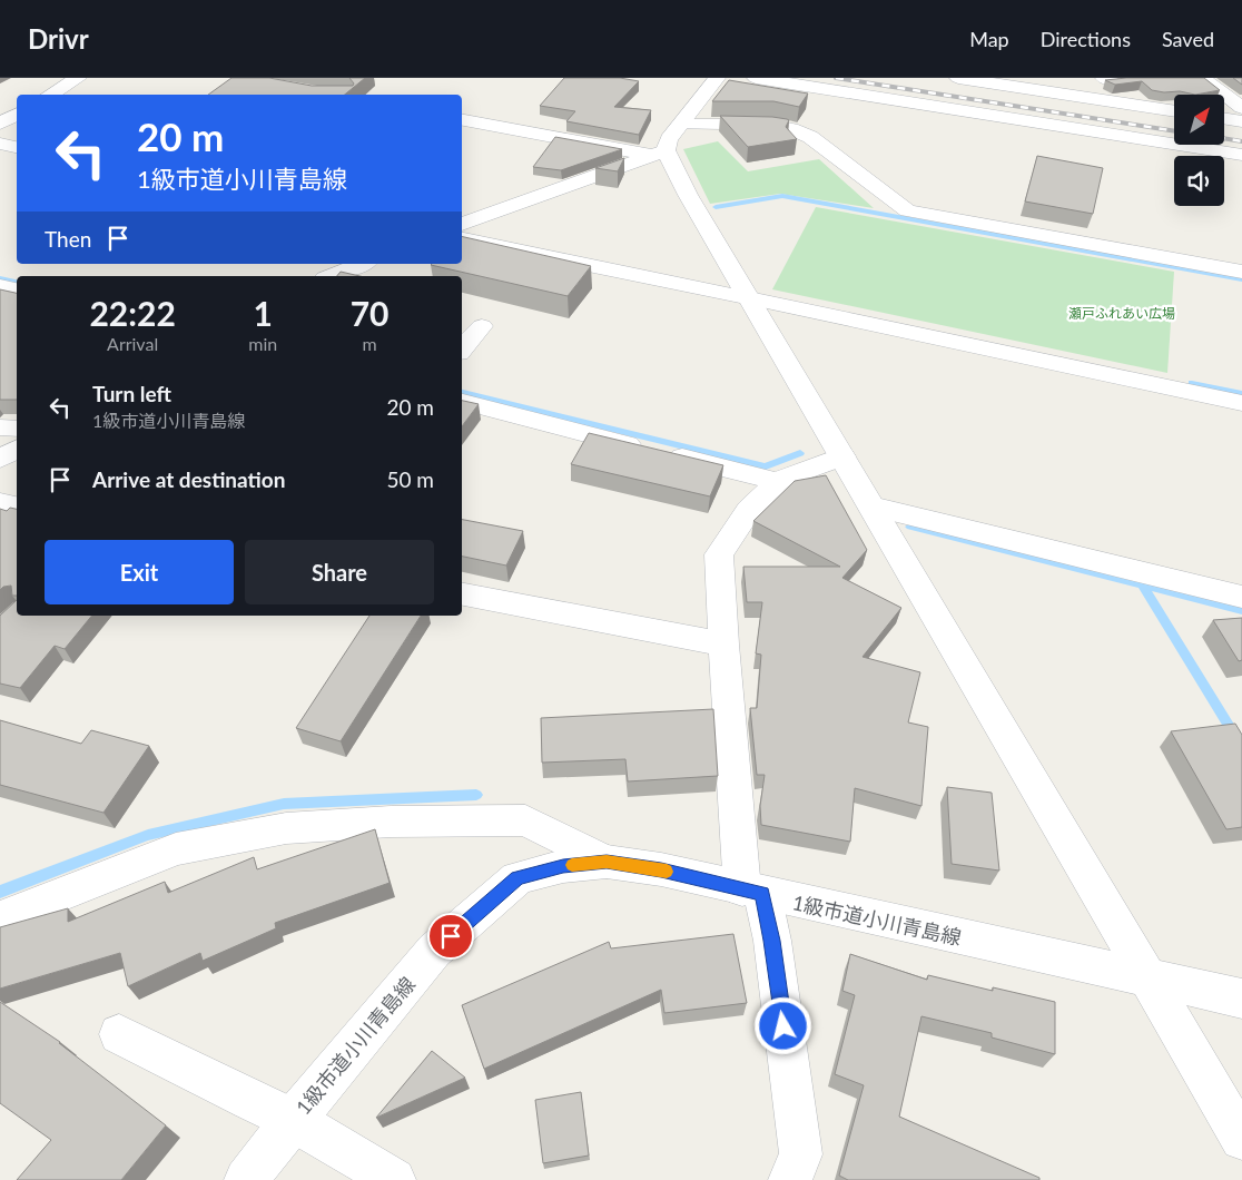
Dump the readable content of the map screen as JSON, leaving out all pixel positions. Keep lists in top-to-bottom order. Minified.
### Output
{"streets":{"street":["1級市道小川青島線"]},"parks":["瀬戸ふれあい広場"],"north":"top right","page":{"header":"Drivr","nav":["Map","Directions","Saved"],"turn":["20 m","1級市道小川青島線"],"then":"Then","eta":["22:22","Arrival","1","min","70","m"],"list":[{"name":"Turn left","note":"1級市道小川青島線","value":"20 m"},{"name":"Arrive at destination","value":"50 m"}],"buttons":["Exit","Share"]}}
